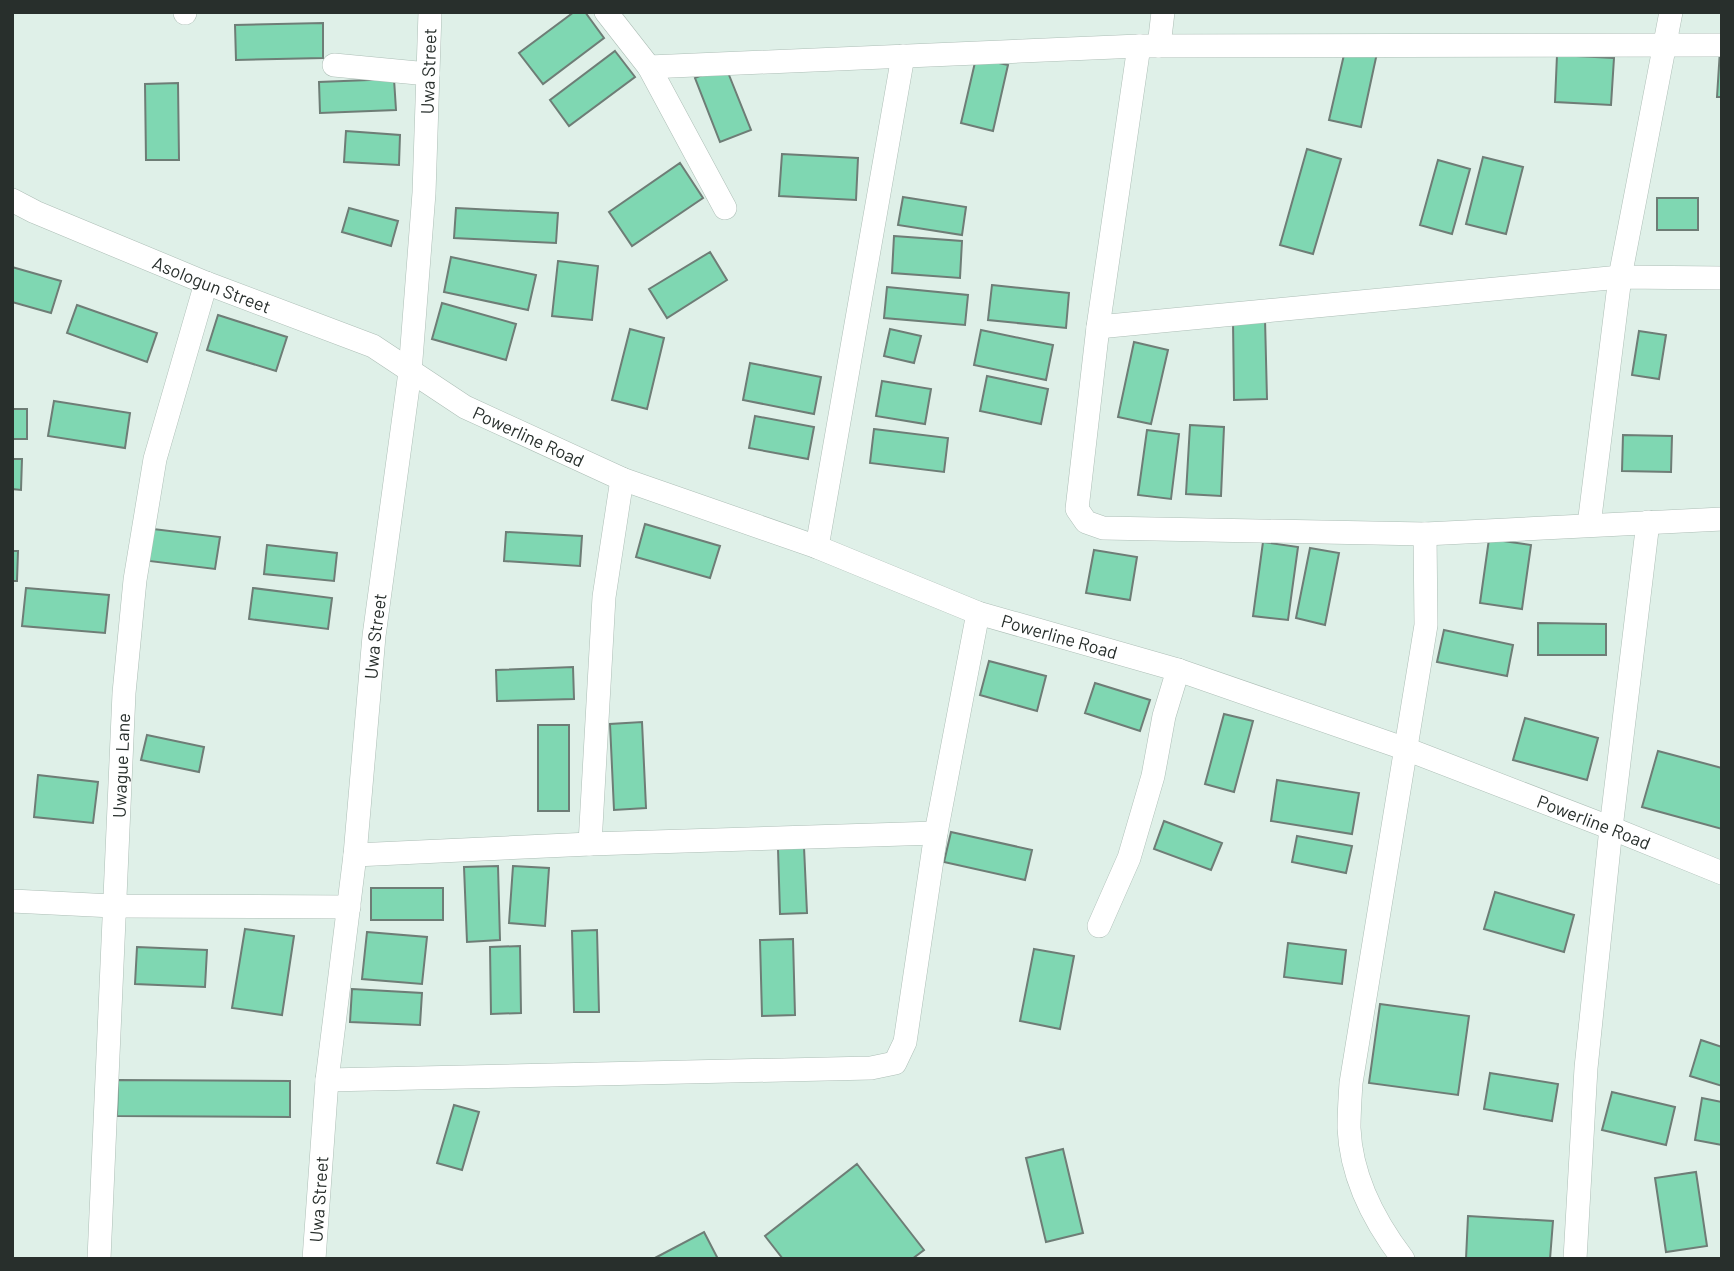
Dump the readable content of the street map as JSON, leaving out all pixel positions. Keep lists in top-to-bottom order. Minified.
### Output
{"streets":{"street":["Uwa Street","Asologun Street","Powerline Road","Uwague Lane"]},"crossings":[["Uwa Street","Asologun Street"],["Uwa Street","Powerline Road"],["Asologun Street","Powerline Road"],["Asologun Street","Uwague Lane"]]}
